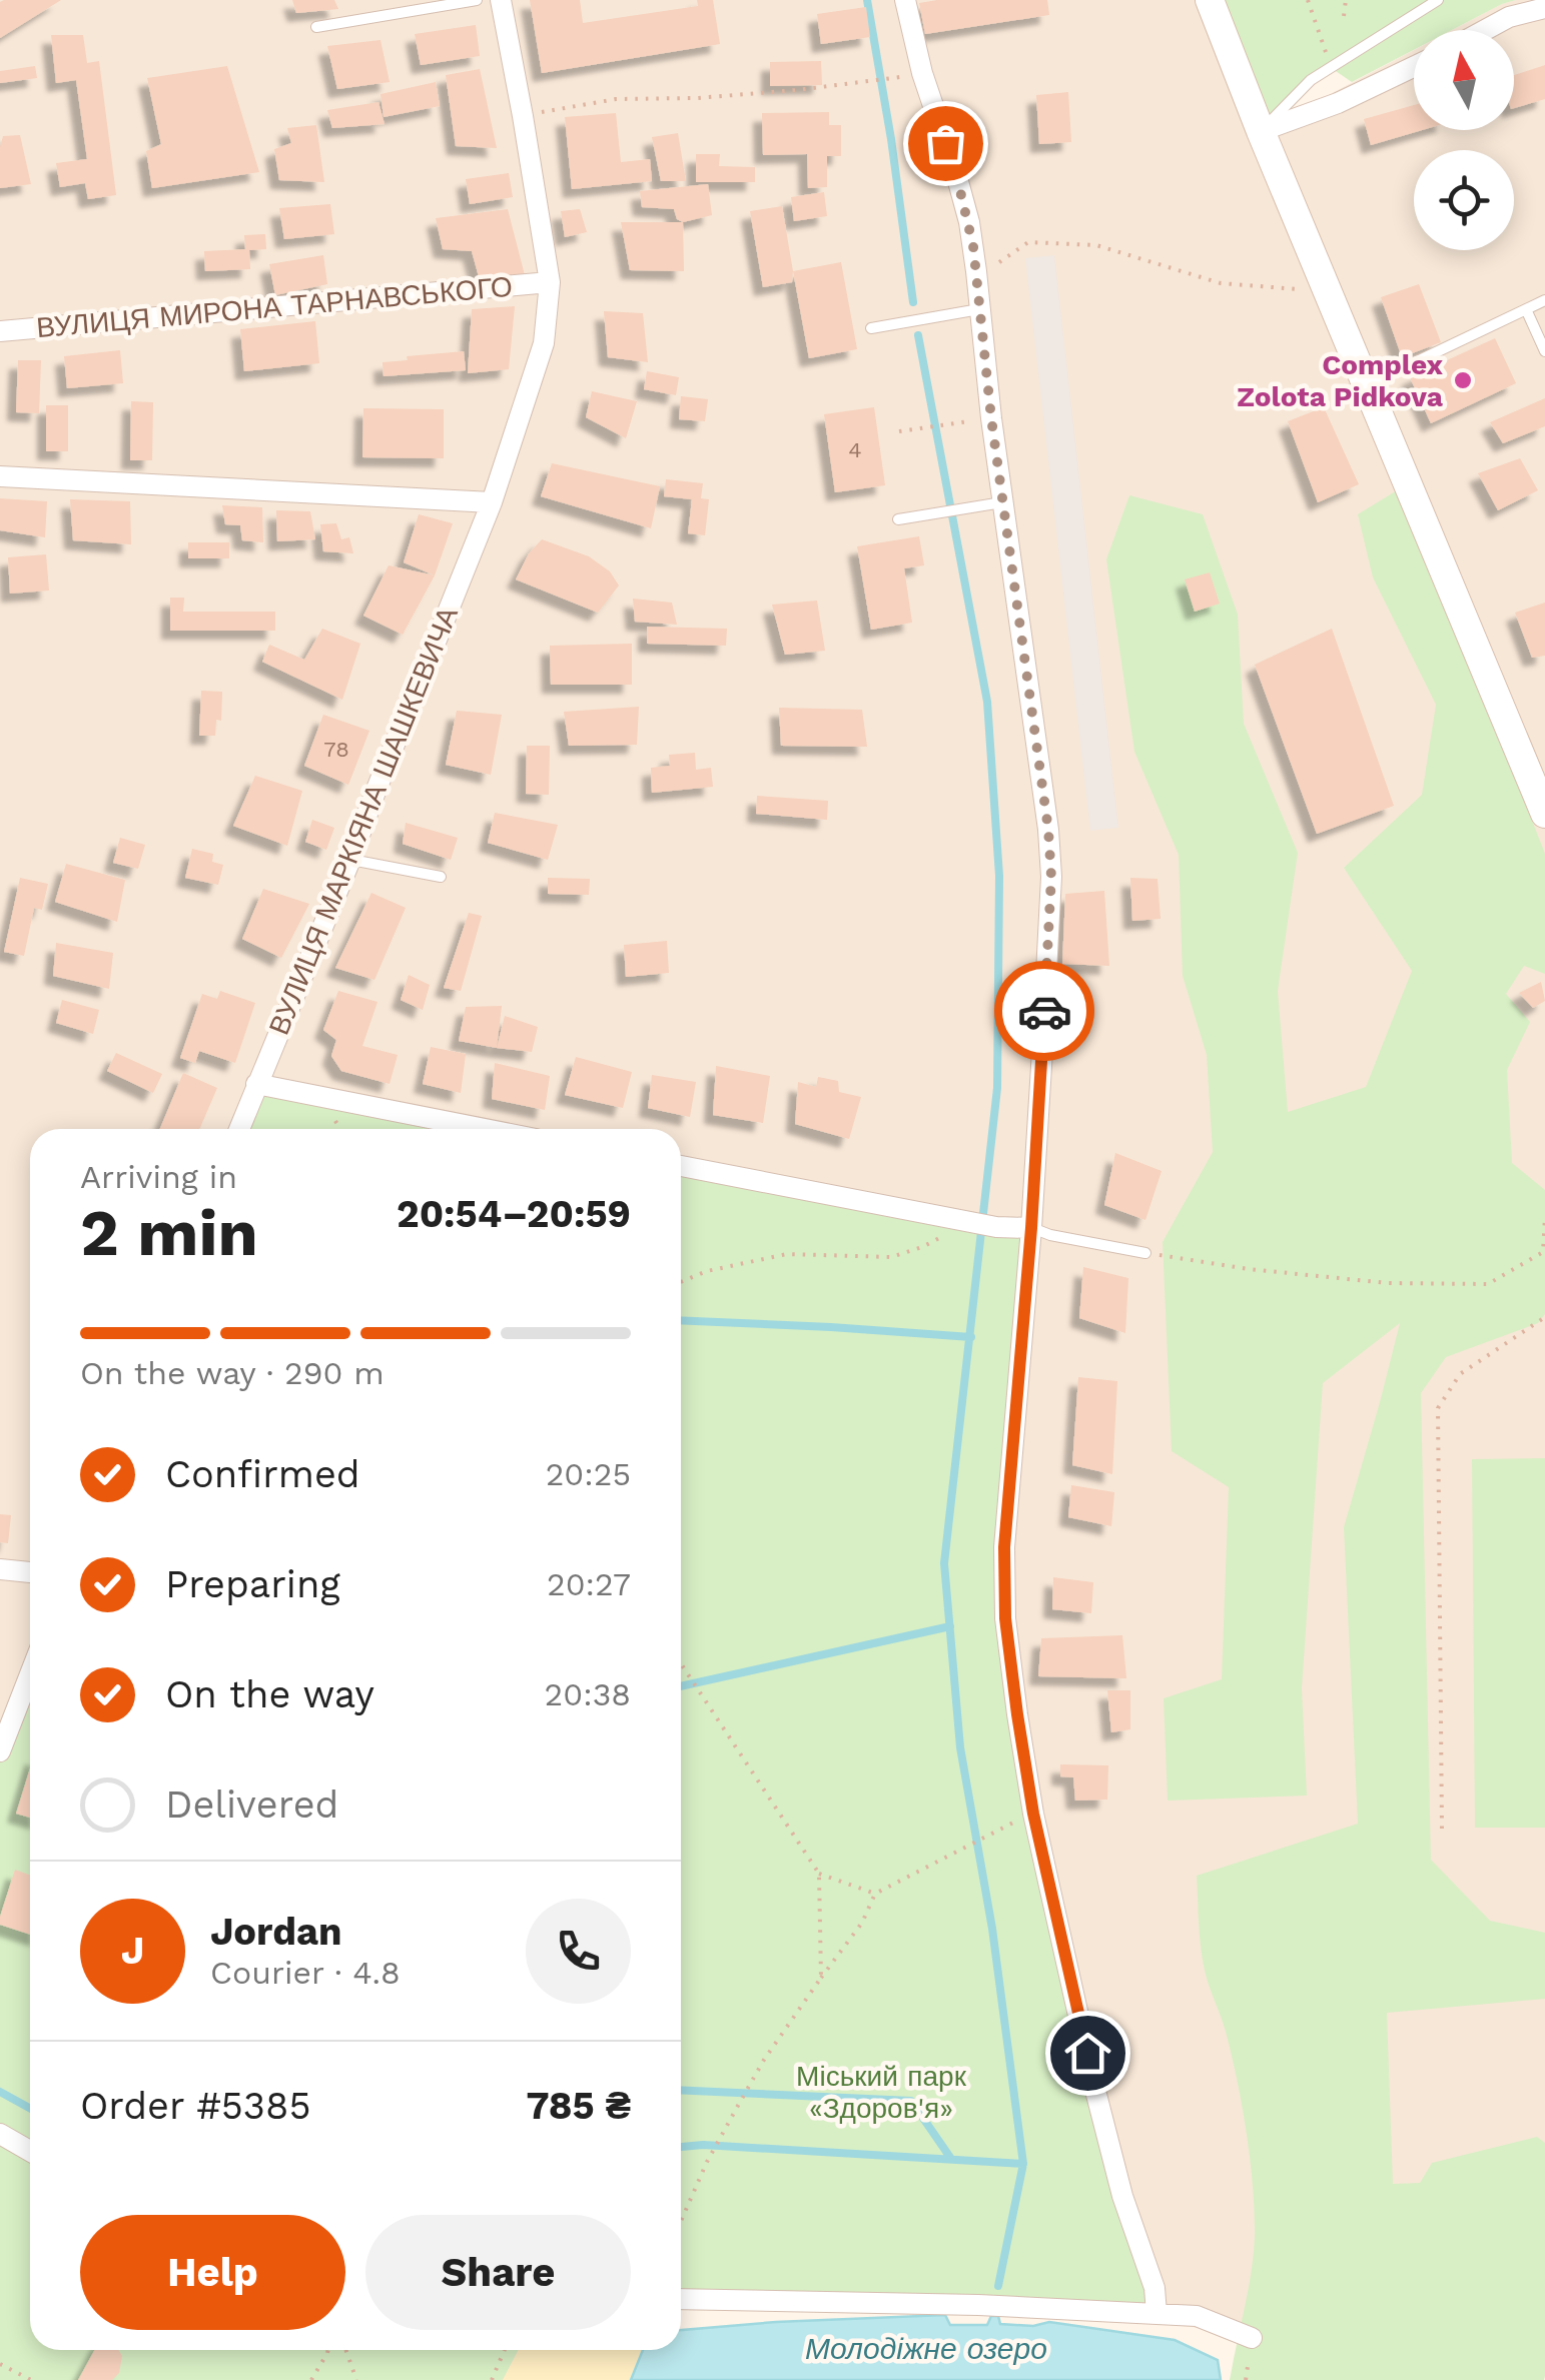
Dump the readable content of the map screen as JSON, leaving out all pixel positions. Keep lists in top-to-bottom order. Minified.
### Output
{"streets":{"street":["ВУЛИЦЯ МИРОНА ТАРНАВСЬКОГО","ВУЛИЦЯ МАРКІЯНА ШАШКЕВИЧА"]},"crossings":[["ВУЛИЦЯ МИРОНА ТАРНАВСЬКОГО","ВУЛИЦЯ МАРКІЯНА ШАШКЕВИЧА"]],"water":["Молодіжне озеро"],"parks":["Міський парк «Здоров'я»"],"places":["Complex Zolota Pidkova"],"house_numbers":["4","78"],"north":"top","page":{"heading":["2 min","Arriving in","20:54–20:59"],"panel":["Jordan","Courier · 4.8","Order #5385","785 ₴"],"bar":"On the way · 290 m","list":[["Confirmed","20:25"],["Preparing","20:27"],["On the way","20:38"],"Delivered"],"round":"J","buttons":["Help","Share"]}}
